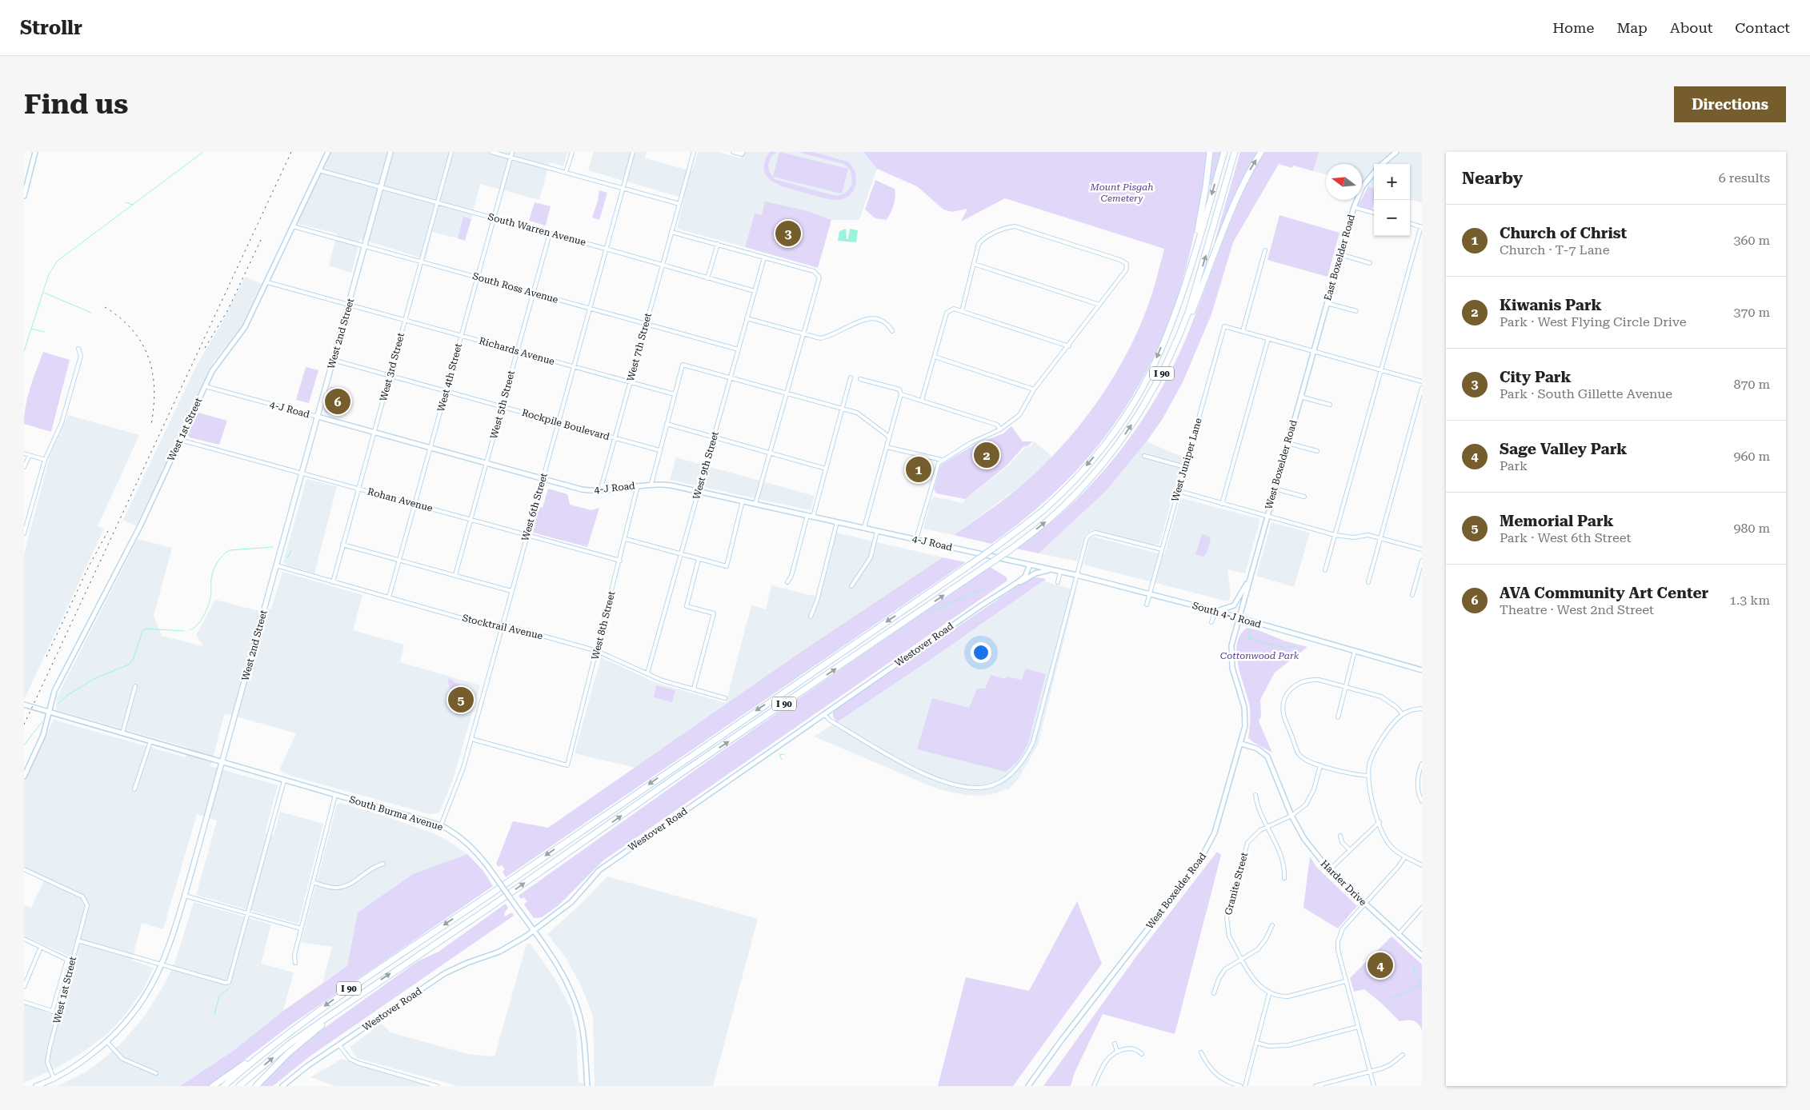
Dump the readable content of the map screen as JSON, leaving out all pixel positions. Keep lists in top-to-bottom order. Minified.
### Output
{"streets":{"highway":["I 90"],"main road":["West 2nd Street"],"street":["South Warren Avenue","East Boxelder Road","South Ross Avenue","West 7th Street","Richards Avenue","West 3rd Street","West 4th Street","West 5th Street","4-J Road","Rockpile Boulevard","West 1st Street","West Juniper Lane","West Boxelder Road","West 9th Street","Rohan Avenue","West 6th Street","South 4-J Road","West 8th Street","Stocktrail Avenue","Westover Road","South Burma Avenue","Harder Drive","Granite Street"]},"crossings":[["South Warren Avenue","West 2nd Street"],["South Warren Avenue","West 7th Street"],["South Warren Avenue","West 3rd Street"],["South Warren Avenue","West 4th Street"],["South Warren Avenue","West 5th Street"],["South Warren Avenue","West 1st Street"],["South Warren Avenue","West 9th Street"],["South Warren Avenue","West 6th Street"],["East Boxelder Road","West Boxelder Road"],["South Ross Avenue","West 2nd Street"],["South Ross Avenue","West 7th Street"],["South Ross Avenue","West 3rd Street"],["South Ross Avenue","West 4th Street"],["South Ross Avenue","West 5th Street"],["South Ross Avenue","West 1st Street"],["South Ross Avenue","West 9th Street"],["South Ross Avenue","West 6th Street"],["West 2nd Street","Richards Avenue"],["West 2nd Street","4-J Road"],["West 2nd Street","Rockpile Boulevard"],["West 2nd Street","West 1st Street"],["West 2nd Street","Rohan Avenue"],["West 2nd Street","Stocktrail Avenue"],["West 2nd Street","South Burma Avenue"],["West 7th Street","Richards Avenue"],["West 7th Street","4-J Road"],["West 7th Street","Rockpile Boulevard"],["Richards Avenue","West 3rd Street"],["Richards Avenue","West 4th Street"],["Richards Avenue","West 5th Street"],["Richards Avenue","West 1st Street"],["Richards Avenue","West 6th Street"],["West 3rd Street","4-J Road"],["West 3rd Street","Rockpile Boulevard"],["West 3rd Street","Rohan Avenue"],["West 3rd Street","Stocktrail Avenue"],["West 4th Street","4-J Road"],["West 4th Street","Rockpile Boulevard"],["West 4th Street","Rohan Avenue"],["West 4th Street","Stocktrail Avenue"],["West 5th Street","4-J Road"],["West 5th Street","Rockpile Boulevard"],["West 5th Street","Rohan Avenue"],["4-J Road","West 1st Street"],["4-J Road","West 9th Street"],["4-J Road","West 6th Street"],["4-J Road","South 4-J Road"],["4-J Road","West 8th Street"],["4-J Road","Westover Road"],["Rockpile Boulevard","West 6th Street"],["West 1st Street","Rohan Avenue"],["West 1st Street","South Burma Avenue"],["West Juniper Lane","South 4-J Road"],["West Boxelder Road","South 4-J Road"],["West Boxelder Road","Harder Drive"],["West 9th Street","Stocktrail Avenue"],["Rohan Avenue","West 6th Street"],["Rohan Avenue","West 8th Street"],["West 6th Street","West 8th Street"],["West 6th Street","Stocktrail Avenue"],["West 6th Street","South Burma Avenue"],["South 4-J Road","Westover Road"],["West 8th Street","Stocktrail Avenue"],["Westover Road","South Burma Avenue"],["Harder Drive","Granite Street"]],"parks":["Mount Pisgah Cemetery","Cottonwood Park"],"north":"left","page":{"header":"Strollr","nav":["Home","Map","About","Contact"],"buttons":"Directions","title":"Find us","heading":["Nearby","6 results"],"map_buttons":["+","−"],"list":[{"mark":"1","name":"Church of Christ","note":"Church · T-7 Lane","value":"360 m"},{"mark":"2","name":"Kiwanis Park","note":"Park · West Flying Circle Drive","value":"370 m"},{"mark":"3","name":"City Park","note":"Park · South Gillette Avenue","value":"870 m"},{"mark":"4","name":"Sage Valley Park","note":"Park","value":"960 m"},{"mark":"5","name":"Memorial Park","note":"Park · West 6th Street","value":"980 m"},{"mark":"6","name":"AVA Community Art Center","note":"Theatre · West 2nd Street","value":"1.3 km"}],"pins":["3","6","2","1","5","4"]}}
